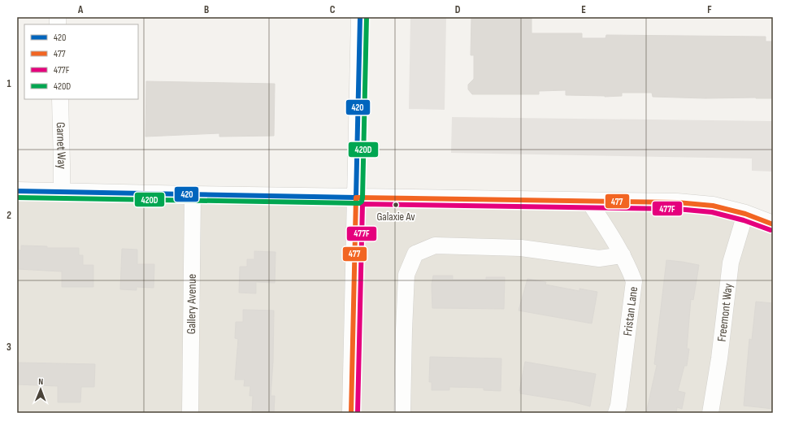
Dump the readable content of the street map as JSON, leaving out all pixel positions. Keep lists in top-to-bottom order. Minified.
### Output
{"streets":{"street":["Garnet Way","Gallery Avenue","Fristan Lane","Freemont Way"]},"places":["Galaxie Av"],"lines":["transit line 420","transit line 420D","transit line 477","transit line 477F"],"legend":["420","477","477F","420D"],"north":"top","grid":{"columns":["A","B","C","D","E","F"],"rows":["1","2","3"]}}
